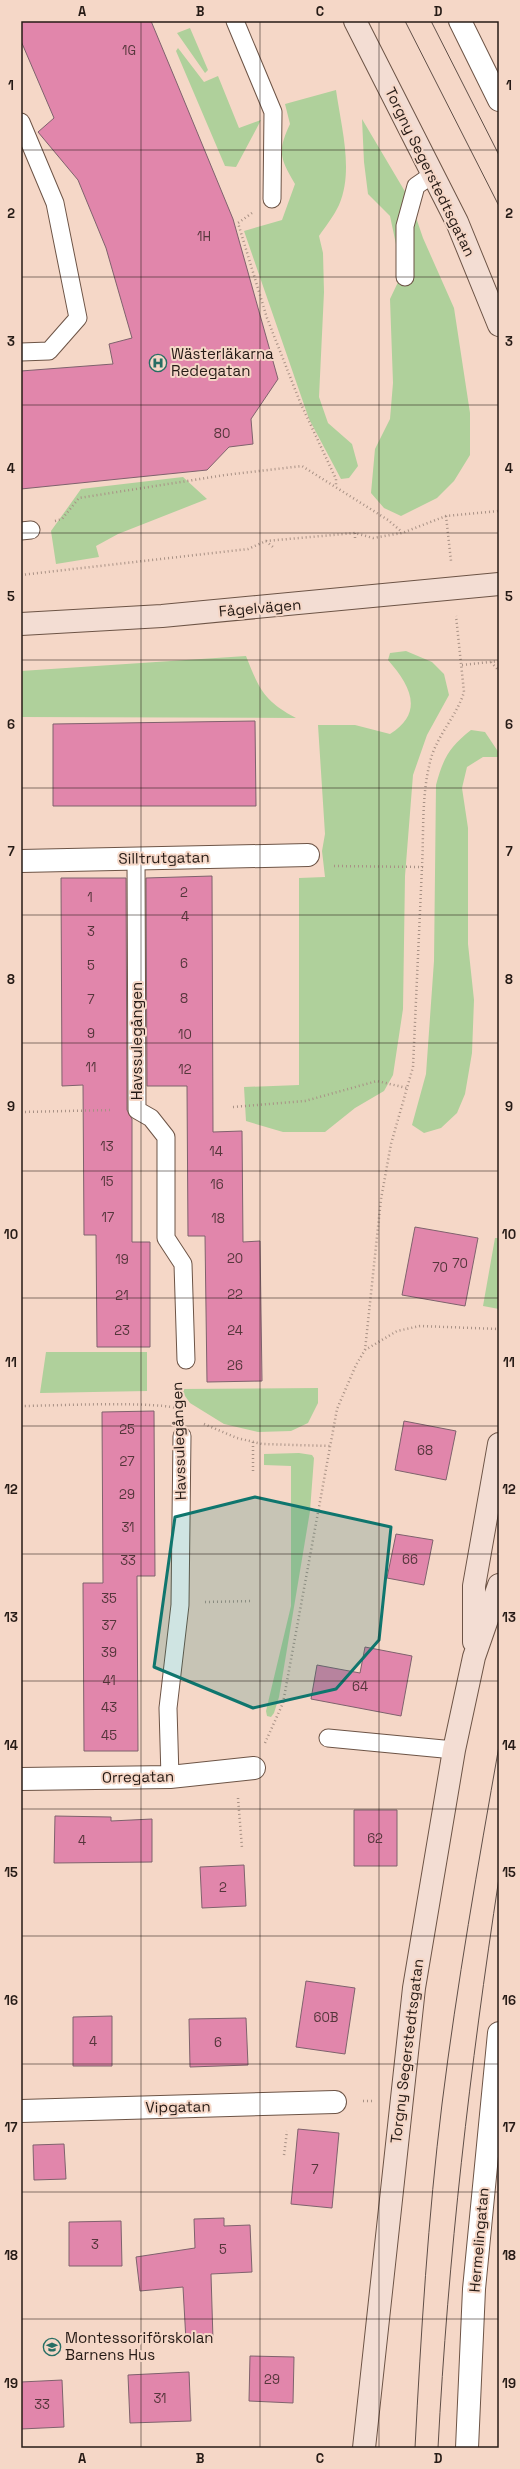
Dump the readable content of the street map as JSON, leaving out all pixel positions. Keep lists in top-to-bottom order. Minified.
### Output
{"streets":{"street":["Torgny Segerstedtsgatan","Fågelvägen","Silltrutgatan","Orregatan","Vipgatan","Hermelingatan"],"lane":["Havssulegången"]},"crossings":[["Silltrutgatan","Havssulegången"],["Havssulegången","Orregatan"]],"places":{"hospital":["Wästerläkarna Redegatan"],"school or university":["Montessoriförskolan Barnens Hus"]},"house_numbers":["1G","1H","80","2","1","4","3","6","5","8","7","9","10","11","12","13","14","15","16","17","18","20","19","70","70","22","21","23","24","26","25","68","27","29","31","66","33","35","37","39","41","64","43","45","62","4","2","60B","4","6","7","3","5","29","31","33"],"grid":{"columns":["A","B","C","D"],"rows":["1","2","3","4","5","6","7","8","9","10","11","12","13","14","15","16","17","18","19"]}}
